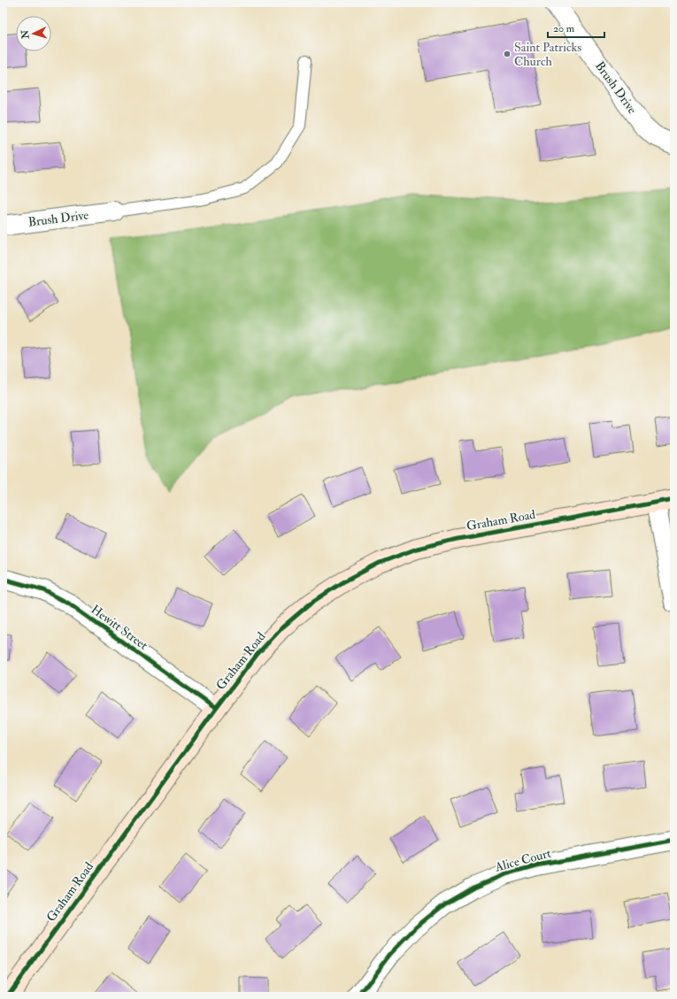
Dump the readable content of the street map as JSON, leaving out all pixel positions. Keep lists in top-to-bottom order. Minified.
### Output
{"streets":{"street":["Brush Drive","Graham Road","Hewitt Street","Alice Court"]},"crossings":[["Graham Road","Hewitt Street"]],"places":["Saint Patricks Church"],"scale_bar":"20 m","north":"left"}
